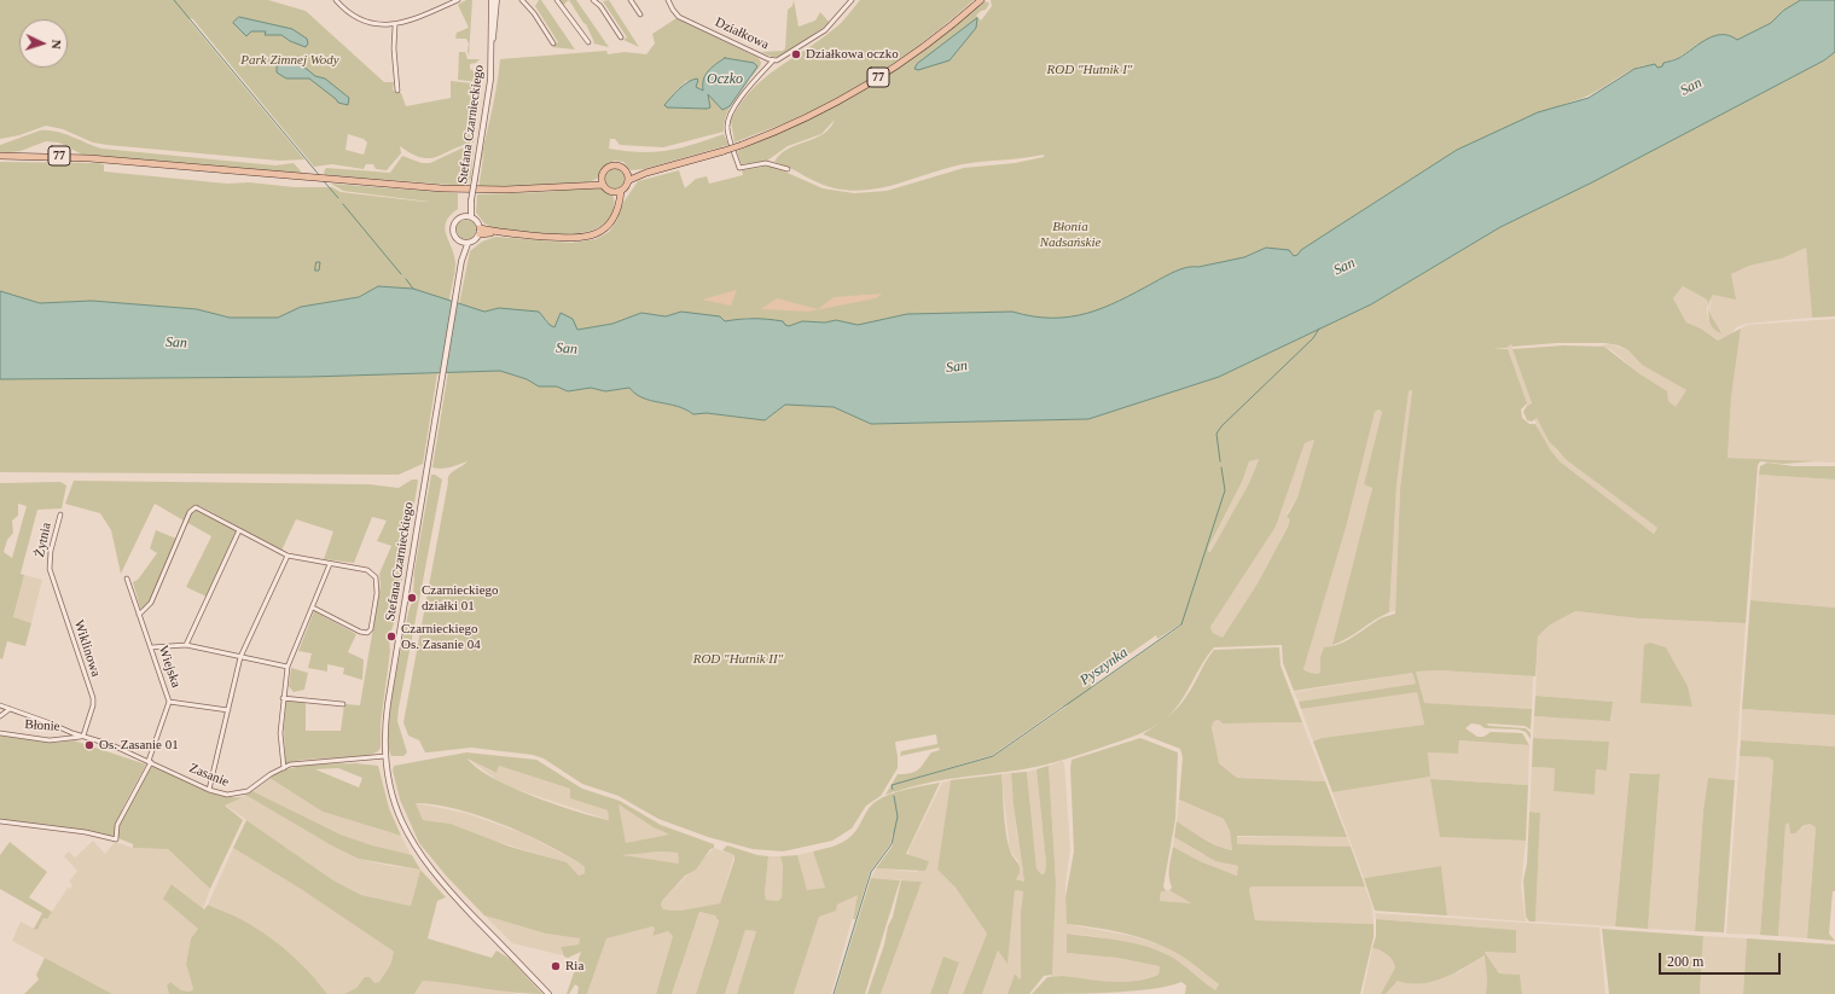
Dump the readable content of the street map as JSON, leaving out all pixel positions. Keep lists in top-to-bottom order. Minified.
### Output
{"streets":{"main road":["77"],"street":["Działkowa","Stefana Czarnieckiego","Żytnia","Wiklinowa","Wiejska","Błonie","Zasanie"]},"crossings":[["Stefana Czarnieckiego","Zasanie"],["Żytnia","Wiklinowa"],["Wiklinowa","Błonie"],["Wiklinowa","Zasanie"],["Wiejska","Zasanie"],["Błonie","Zasanie"]],"water":["Oczko","San","Pyszynka"],"parks":["Park Zimnej Wody","ROD \"Hutnik I\"","Błonia Nadsańskie","ROD \"Hutnik II\""],"places":["Działkowa oczko","Czarnieckiego działki 01","Czarnieckiego Os. Zasanie 04","Os. Zasanie 01","Ria"],"scale_bar":"200 m","north":"right"}
